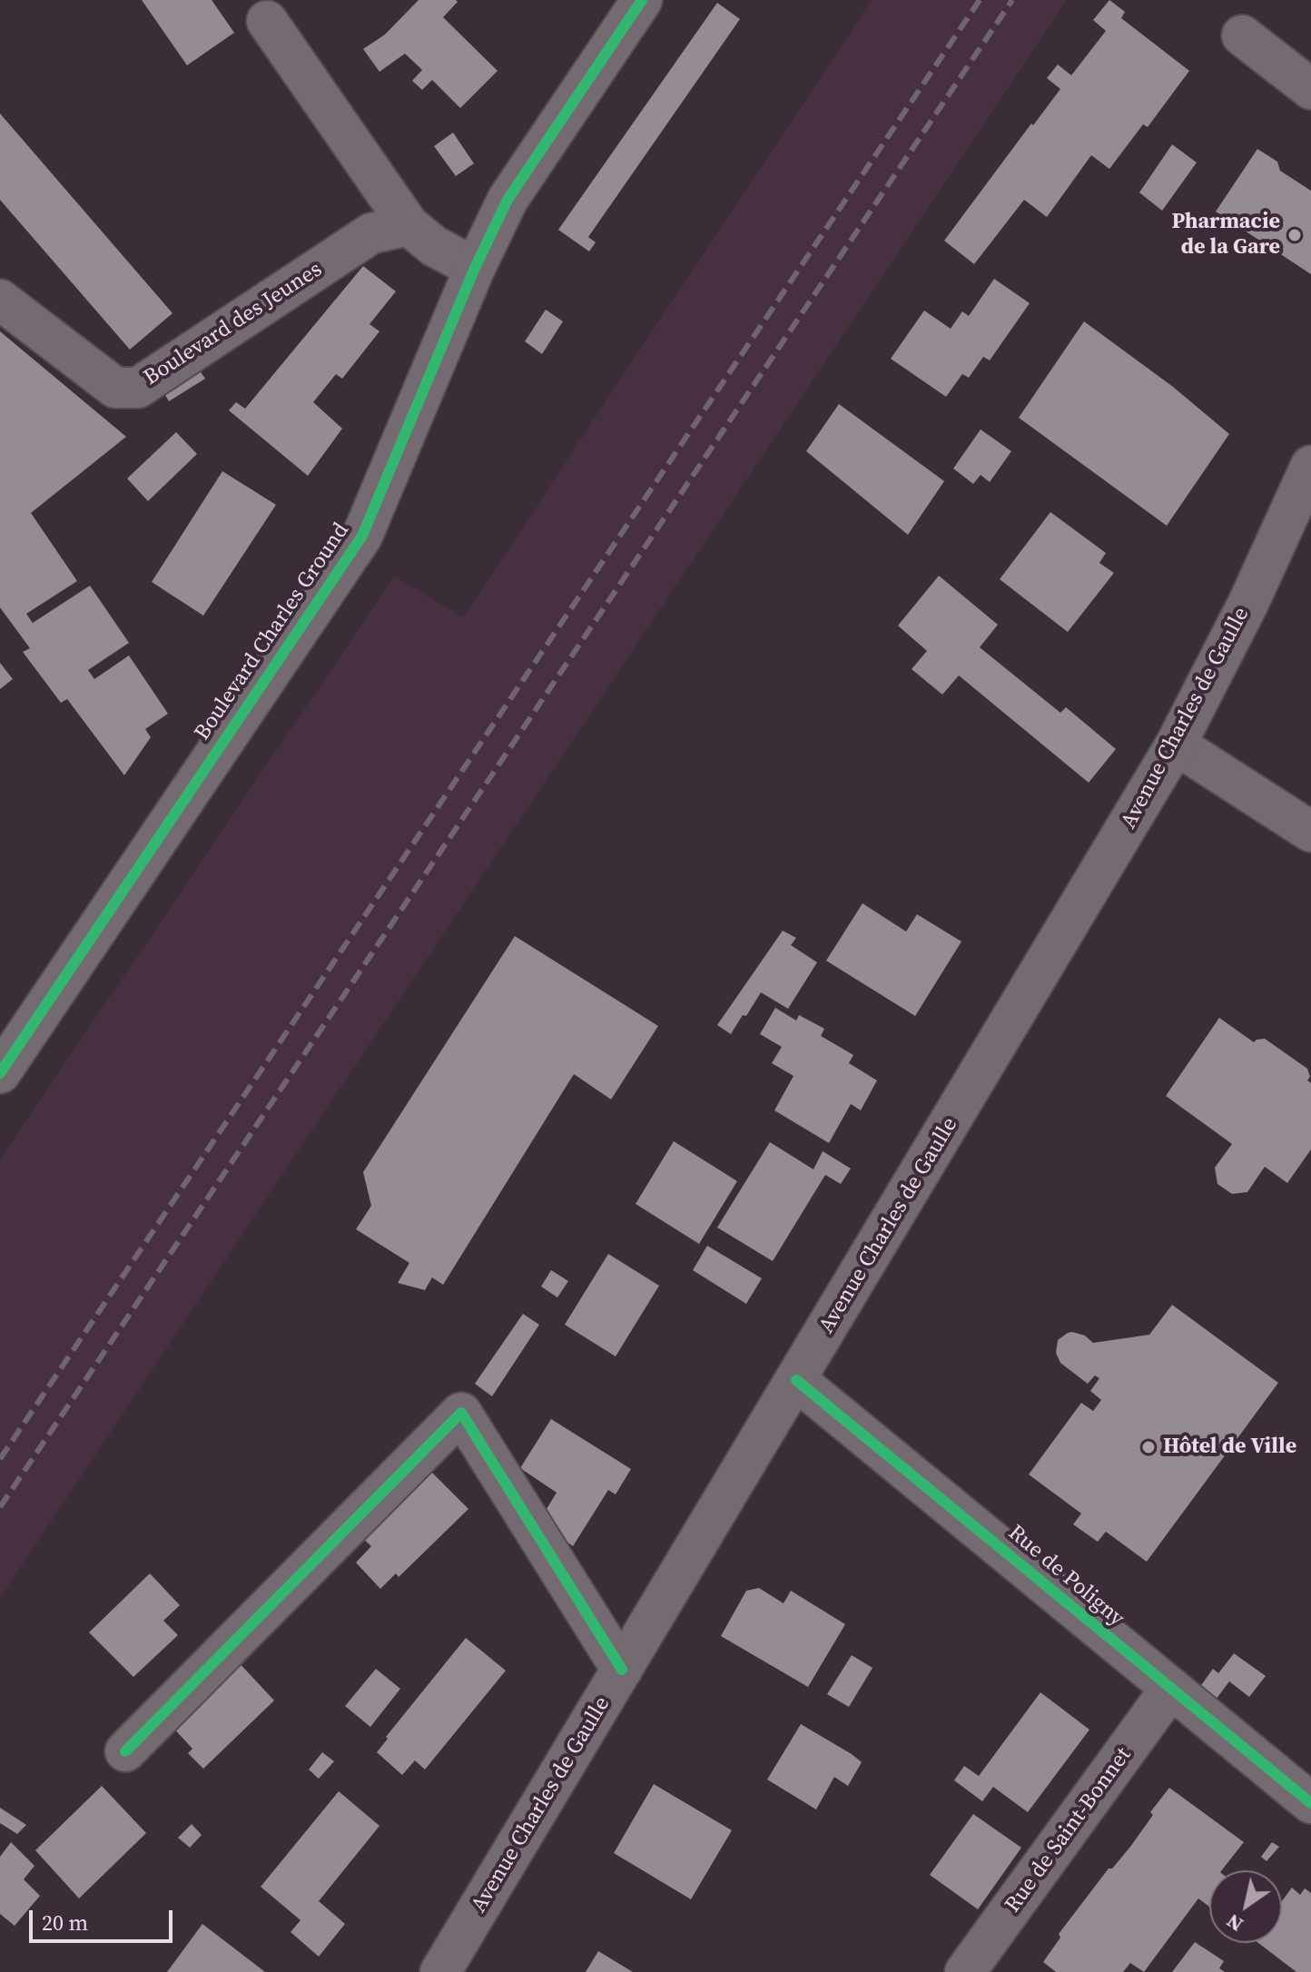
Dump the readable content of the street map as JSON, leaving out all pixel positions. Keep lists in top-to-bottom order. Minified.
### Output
{"streets":{"street":["Boulevard des Jeunes","Boulevard Charles Ground","Avenue Charles de Gaulle","Rue de Poligny","Rue de Saint-Bonnet"]},"crossings":[["Avenue Charles de Gaulle","Rue de Poligny"],["Rue de Poligny","Rue de Saint-Bonnet"]],"places":["Pharmacie de la Gare","Hôtel de Ville"],"scale_bar":"20 m","north":"bottom left"}
